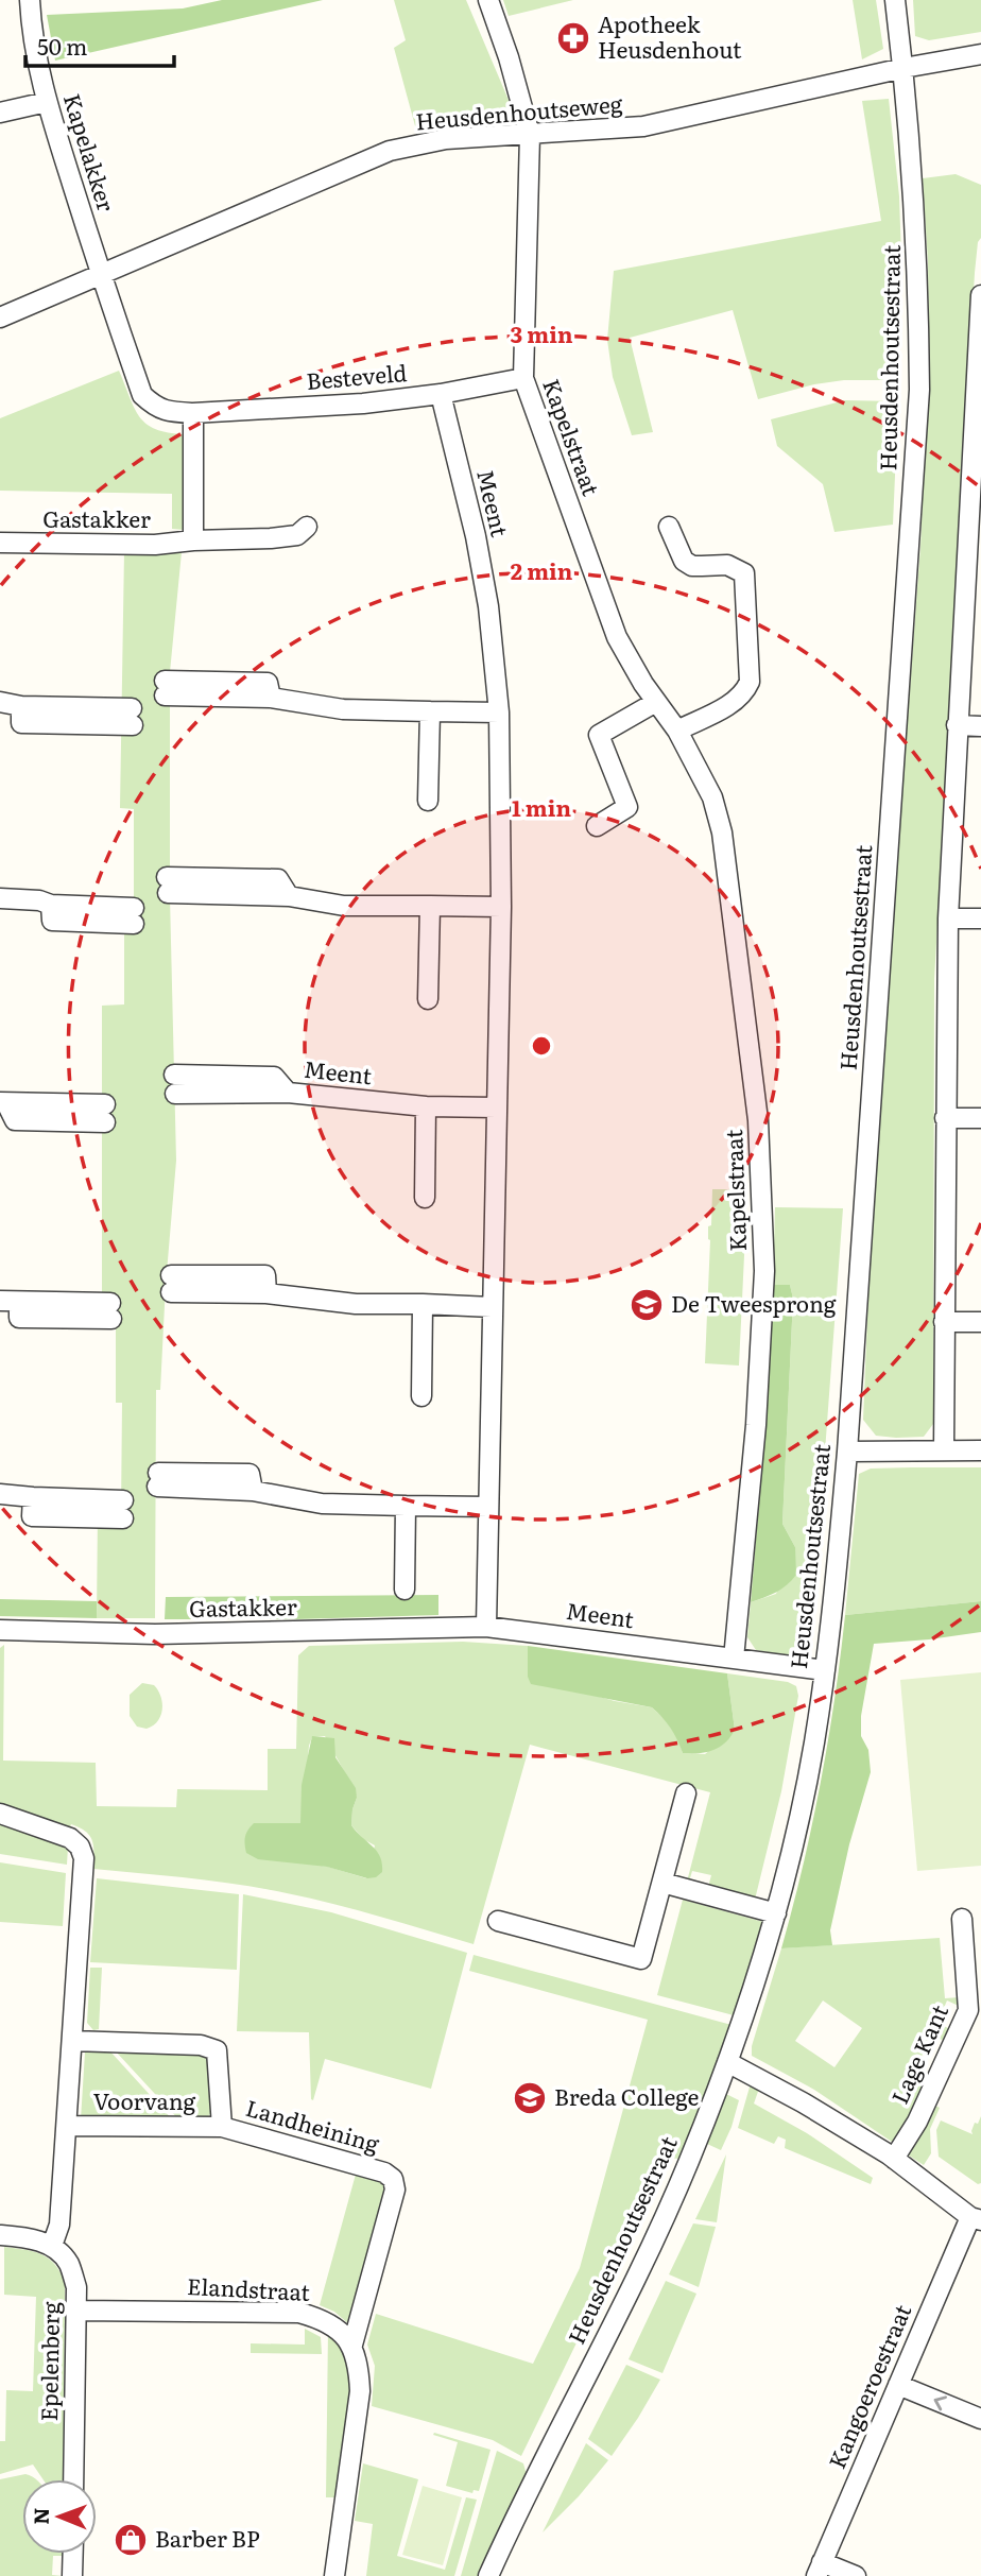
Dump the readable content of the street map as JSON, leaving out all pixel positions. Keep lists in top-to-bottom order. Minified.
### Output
{"streets":{"street":["Heusdenhoutseweg","Kapelakker","Heusdenhoutsestraat","Besteveld","Kapelstraat","Meent","Gastakker","Lage Kant","Voorvang","Landheining","Elandstraat","Epelenberg","Kangoeroestraat"]},"crossings":[["Heusdenhoutseweg","Kapelakker"],["Heusdenhoutseweg","Heusdenhoutsestraat"],["Heusdenhoutseweg","Besteveld"],["Heusdenhoutseweg","Kapelstraat"],["Kapelakker","Besteveld"],["Heusdenhoutsestraat","Meent"],["Besteveld","Kapelstraat"],["Besteveld","Meent"],["Kapelstraat","Meent"],["Meent","Gastakker"],["Voorvang","Landheining"],["Voorvang","Epelenberg"],["Landheining","Elandstraat"],["Elandstraat","Epelenberg"]],"places":{"pharmacy":["Apotheek Heusdenhout"],"school or university":["De Tweesprong","Breda College"],"shop":["Barber BP"]},"scale_bar":"50 m","north":"left","rings":["3 min","2 min","1 min"]}
